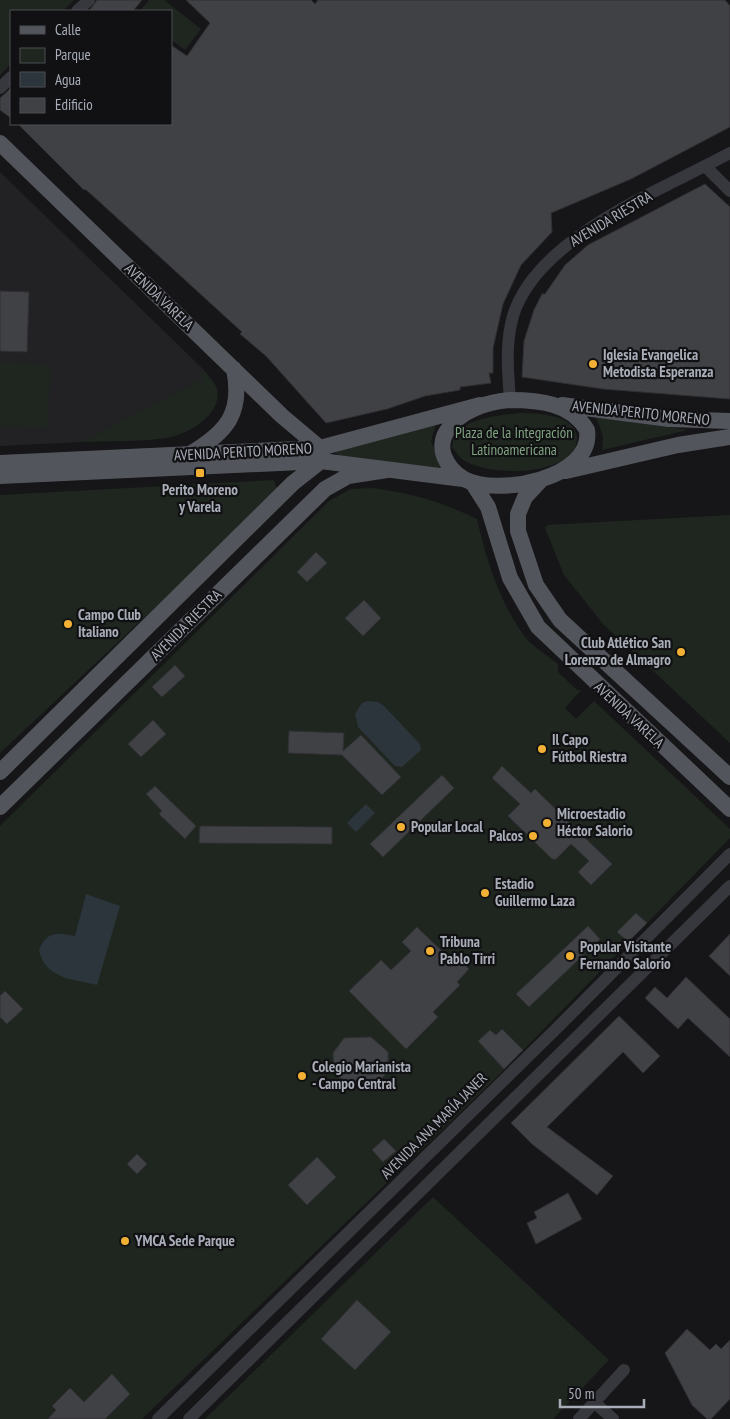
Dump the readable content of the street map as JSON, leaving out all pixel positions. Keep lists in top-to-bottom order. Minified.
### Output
{"streets":{"main road":["AVENIDA RIESTRA","AVENIDA VARELA","AVENIDA PERITO MORENO"],"street":["AVENIDA ANA MARÍA JANER"]},"crossings":[["AVENIDA RIESTRA","AVENIDA VARELA"],["AVENIDA RIESTRA","AVENIDA PERITO MORENO"],["AVENIDA VARELA","AVENIDA PERITO MORENO"]],"parks":["Plaza de la Integración Latinoamericana"],"places":{"other":["Iglesia Evangelica Metodista Esperanza","Campo Club Italiano","Club Atlético San Lorenzo de Almagro","Il Capo Fútbol Riestra","Microestadio Héctor Salorio","Popular Local","Palcos","Estadio Guillermo Laza","Tribuna Pablo Tirri","Popular Visitante Fernando Salorio","Colegio Marianista - Campo Central","YMCA Sede Parque"],"transit":["Perito Moreno y Varela"]},"legend":["Calle","Parque","Agua","Edificio"],"scale_bar":"50 m"}
